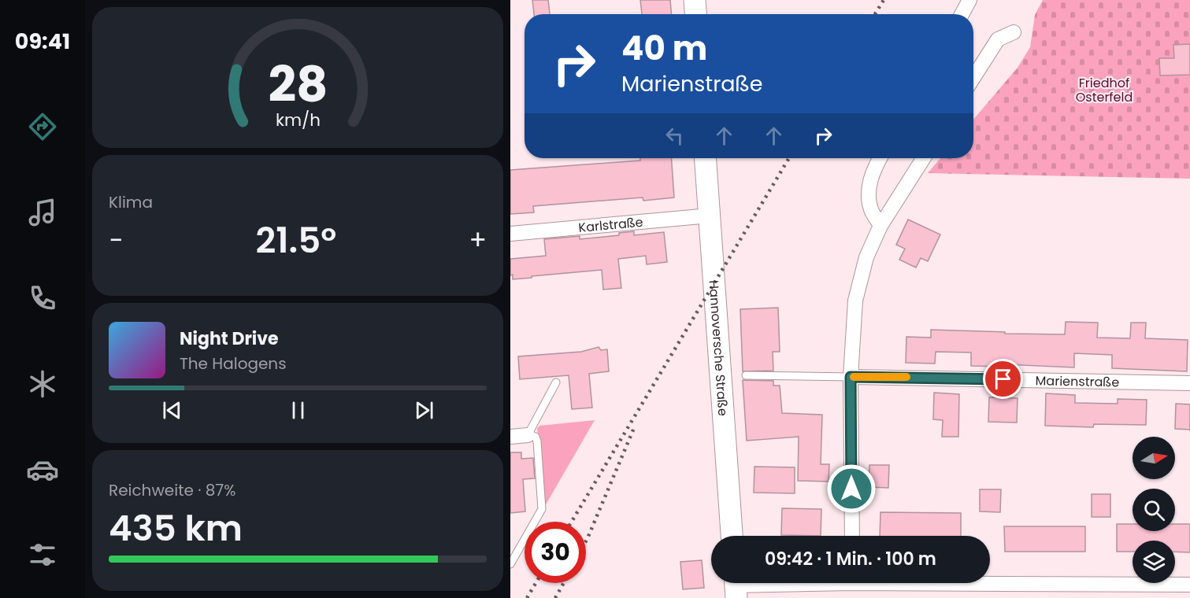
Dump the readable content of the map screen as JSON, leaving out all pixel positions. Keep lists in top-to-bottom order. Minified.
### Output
{"streets":{"street":["Karlstraße","Hannoversche Straße","Marienstraße"]},"crossings":[["Karlstraße","Hannoversche Straße"]],"parks":["Friedhof Osterfeld"],"north":"right","page":{"tabs":"09:41","turn":["40 m","Marienstraße"],"tile":["Klima",["Reichweite · 87%","435 km"]],"heat":["−","21.5°","+"],"song":["Night Drive","The Halogens"],"limit":"30","trip":"09:42 · 1 Min. · 100 m","gauge":["28","km/h"]}}
